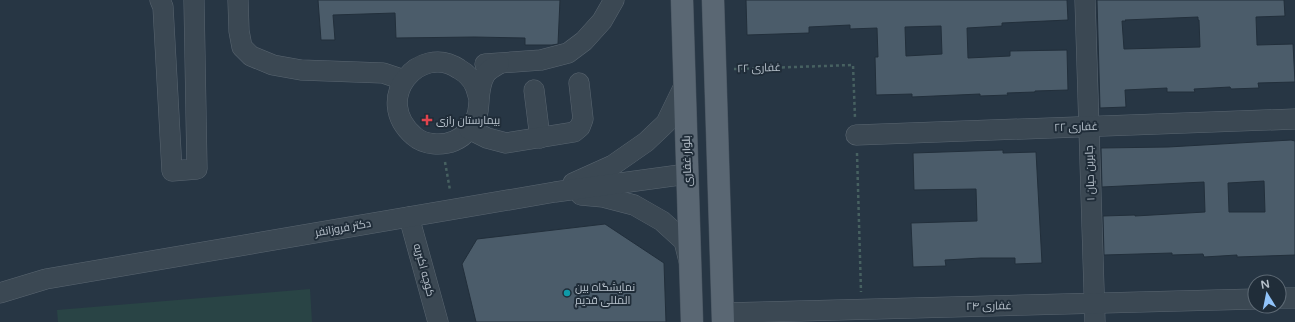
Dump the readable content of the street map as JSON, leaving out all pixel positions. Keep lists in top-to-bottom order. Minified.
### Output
{"streets":{"main road":["بلوار غفاری"],"street":["غفاری ۲۲","جابربن حیان ۱","دکتر فروزانفر","کوچه اکبریه","غفاری ۲۴"]},"crossings":[["غفاری ۲۲","جابربن حیان ۱"],["غفاری ۲۲","غفاری ۲۴"],["بلوار غفاری","دکتر فروزانفر"],["جابربن حیان ۱","غفاری ۲۴"],["دکتر فروزانفر","کوچه اکبریه"]],"places":{"health":["بیمارستان رازی"],"other":["نمایشگاه بین المللی قدیم"]},"north":"top"}
